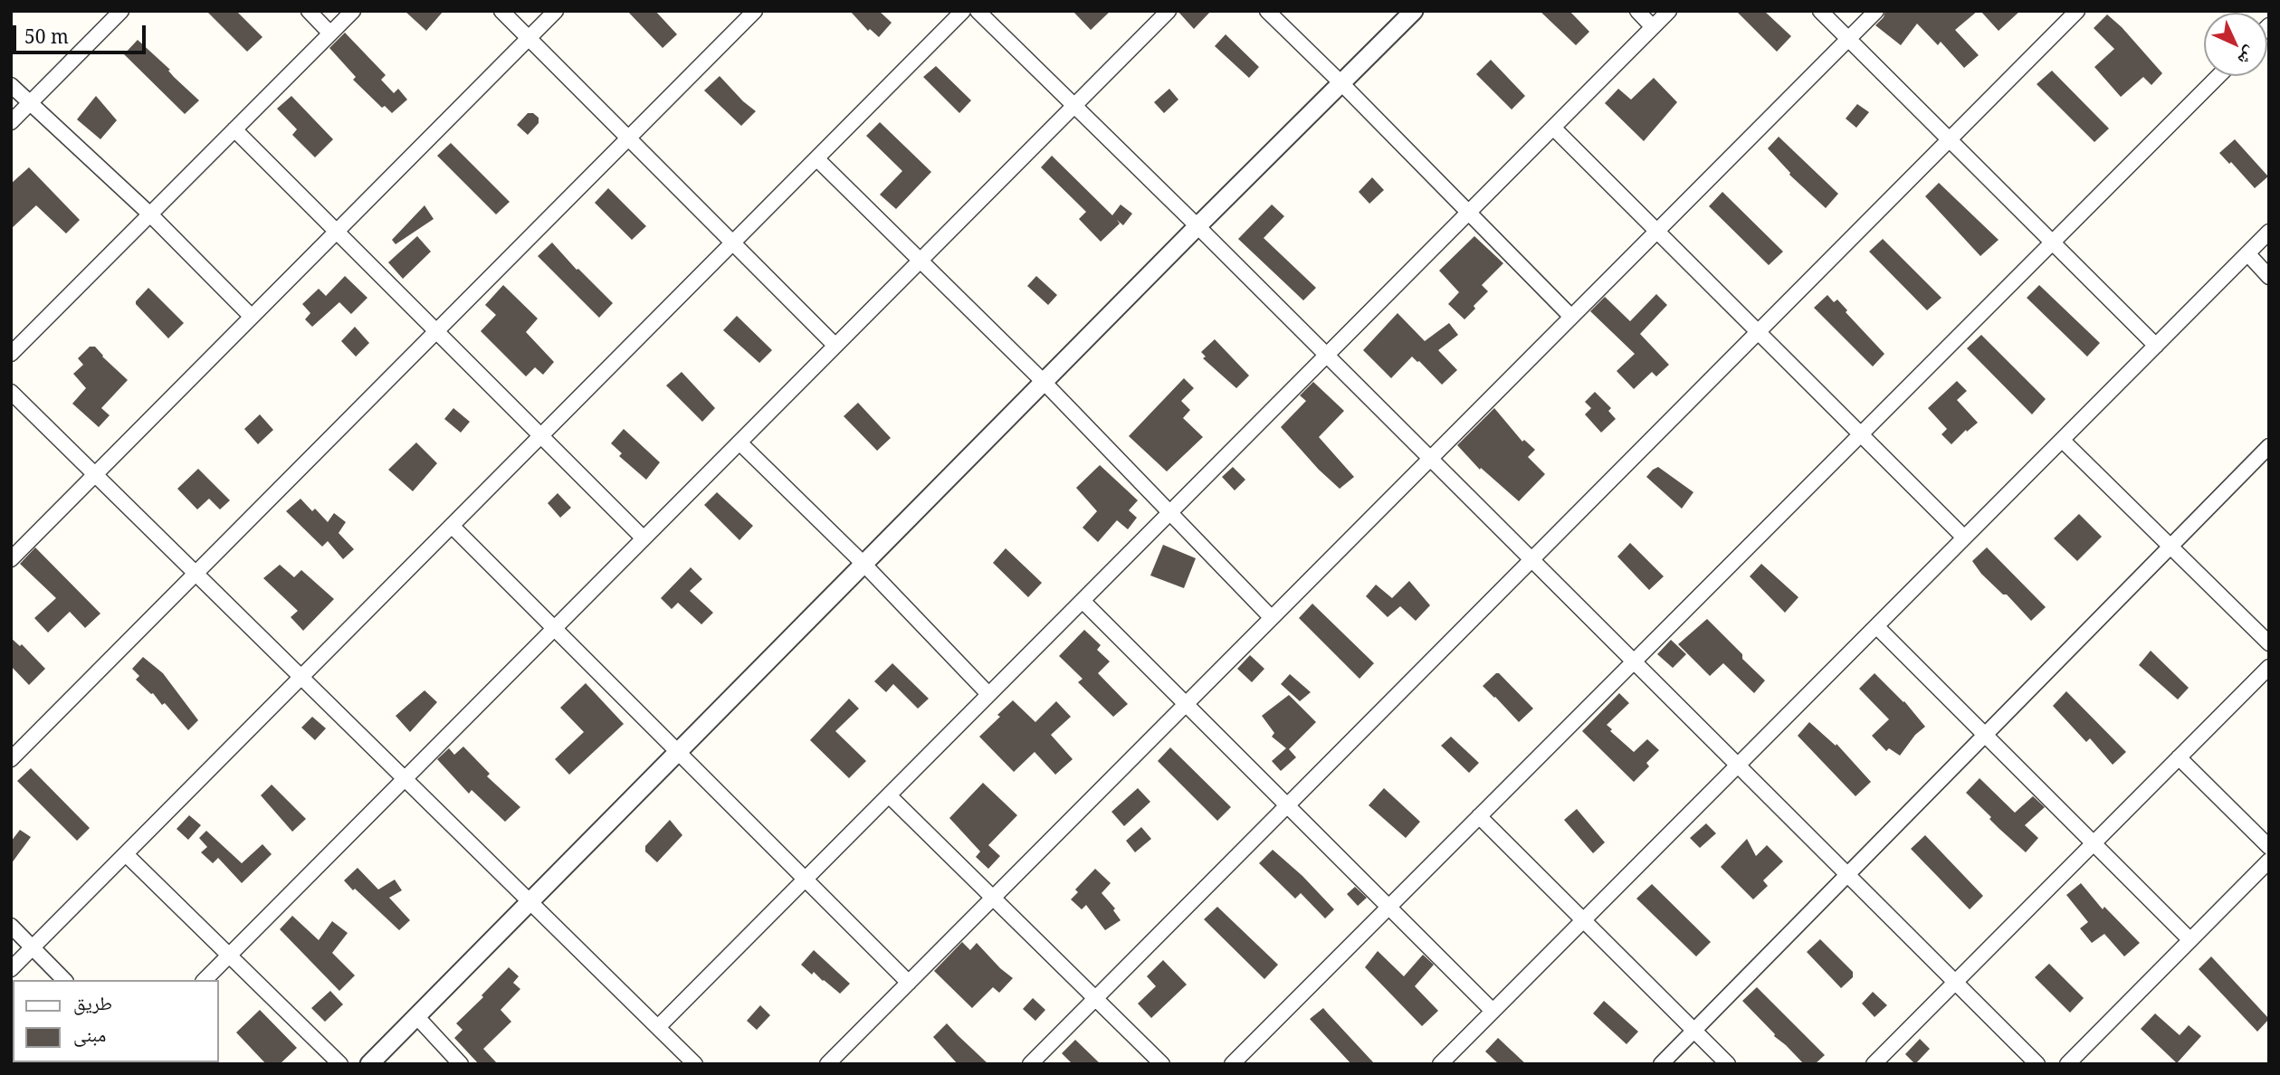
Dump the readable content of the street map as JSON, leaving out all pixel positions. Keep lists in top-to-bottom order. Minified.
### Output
{"legend":["طريق","مبنى"],"scale_bar":"50 m","north":"bottom right"}
